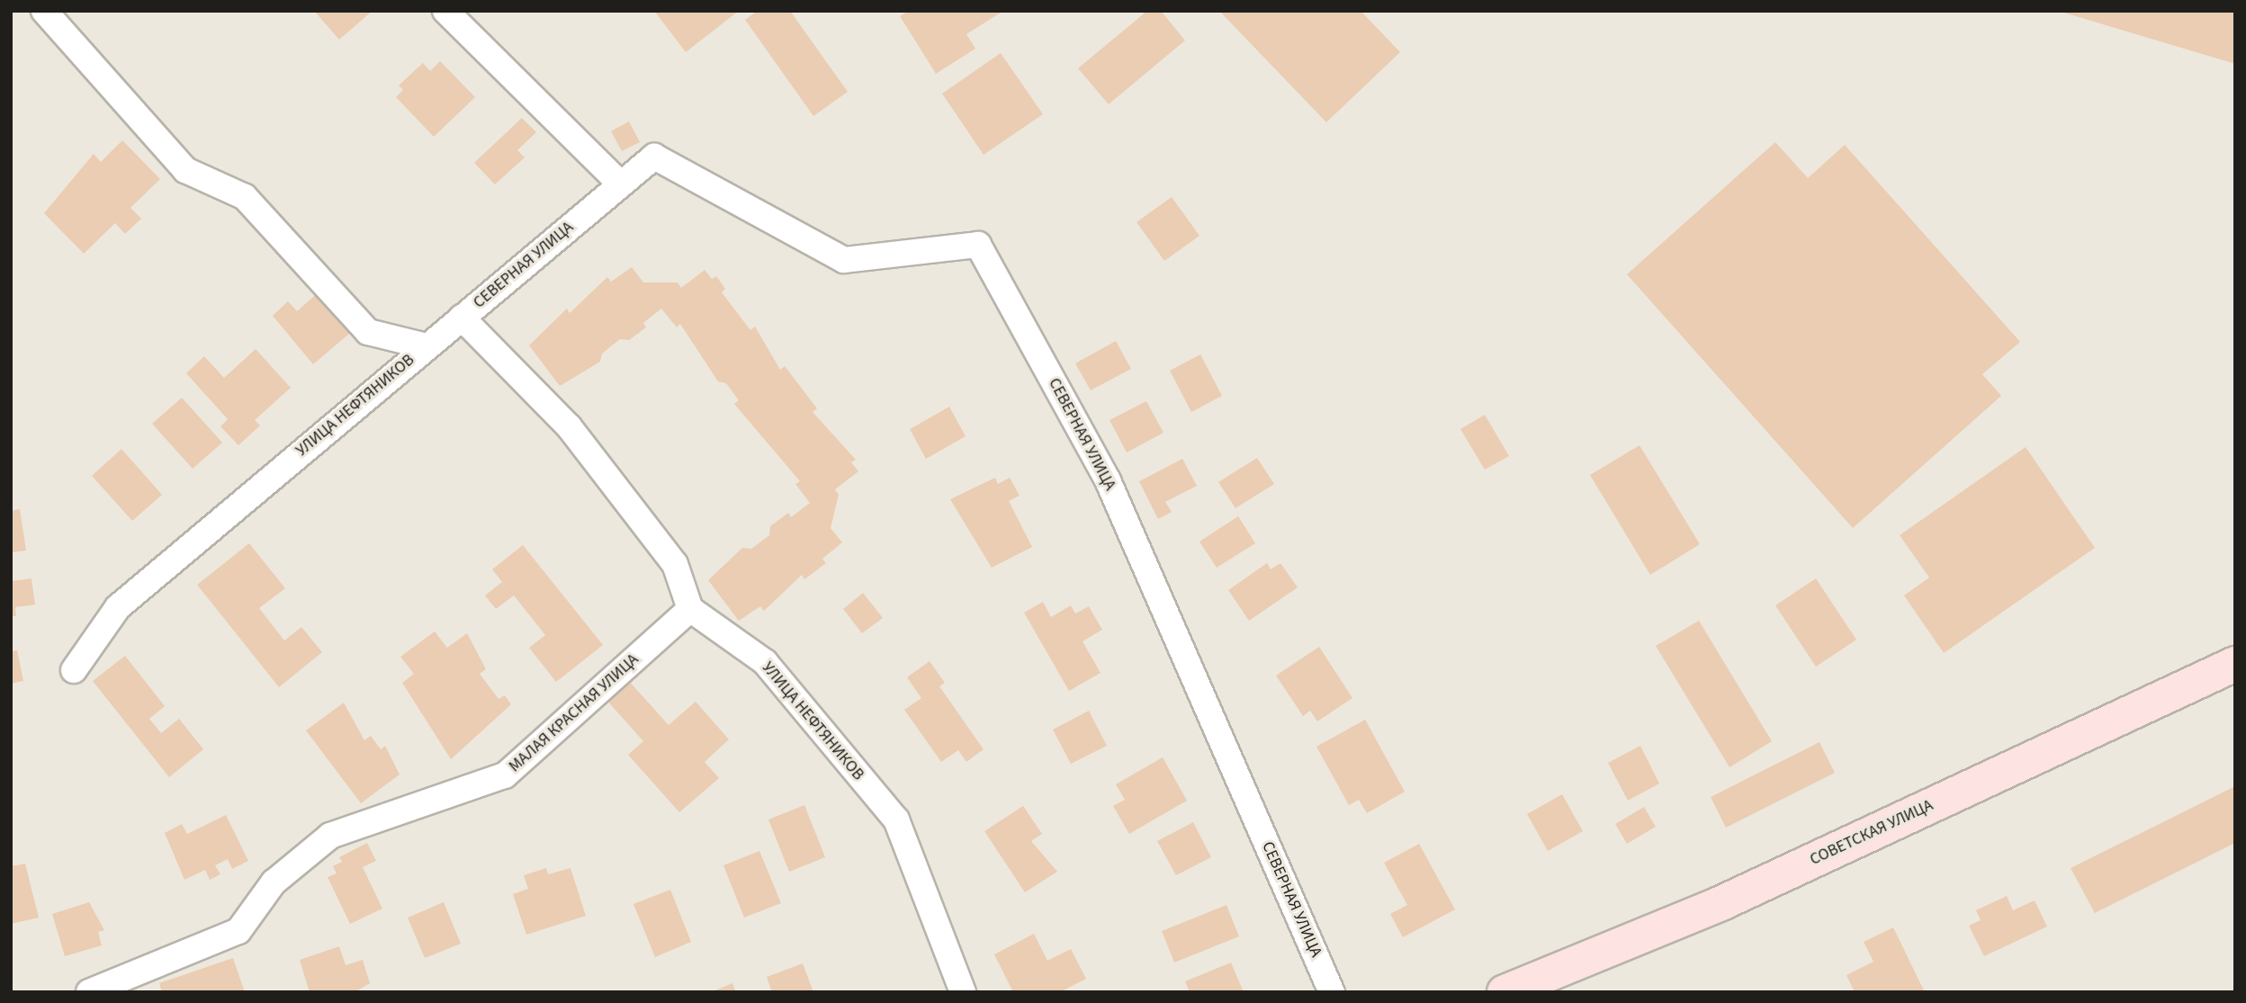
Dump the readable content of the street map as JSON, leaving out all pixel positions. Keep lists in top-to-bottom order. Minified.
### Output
{"streets":{"street":["СЕВЕРНАЯ УЛИЦА","УЛИЦА НЕФТЯНИКОВ","МАЛАЯ КРАСНАЯ УЛИЦА","СОВЕТСКАЯ УЛИЦА"]},"crossings":[["СЕВЕРНАЯ УЛИЦА","УЛИЦА НЕФТЯНИКОВ"],["УЛИЦА НЕФТЯНИКОВ","МАЛАЯ КРАСНАЯ УЛИЦА"]]}
